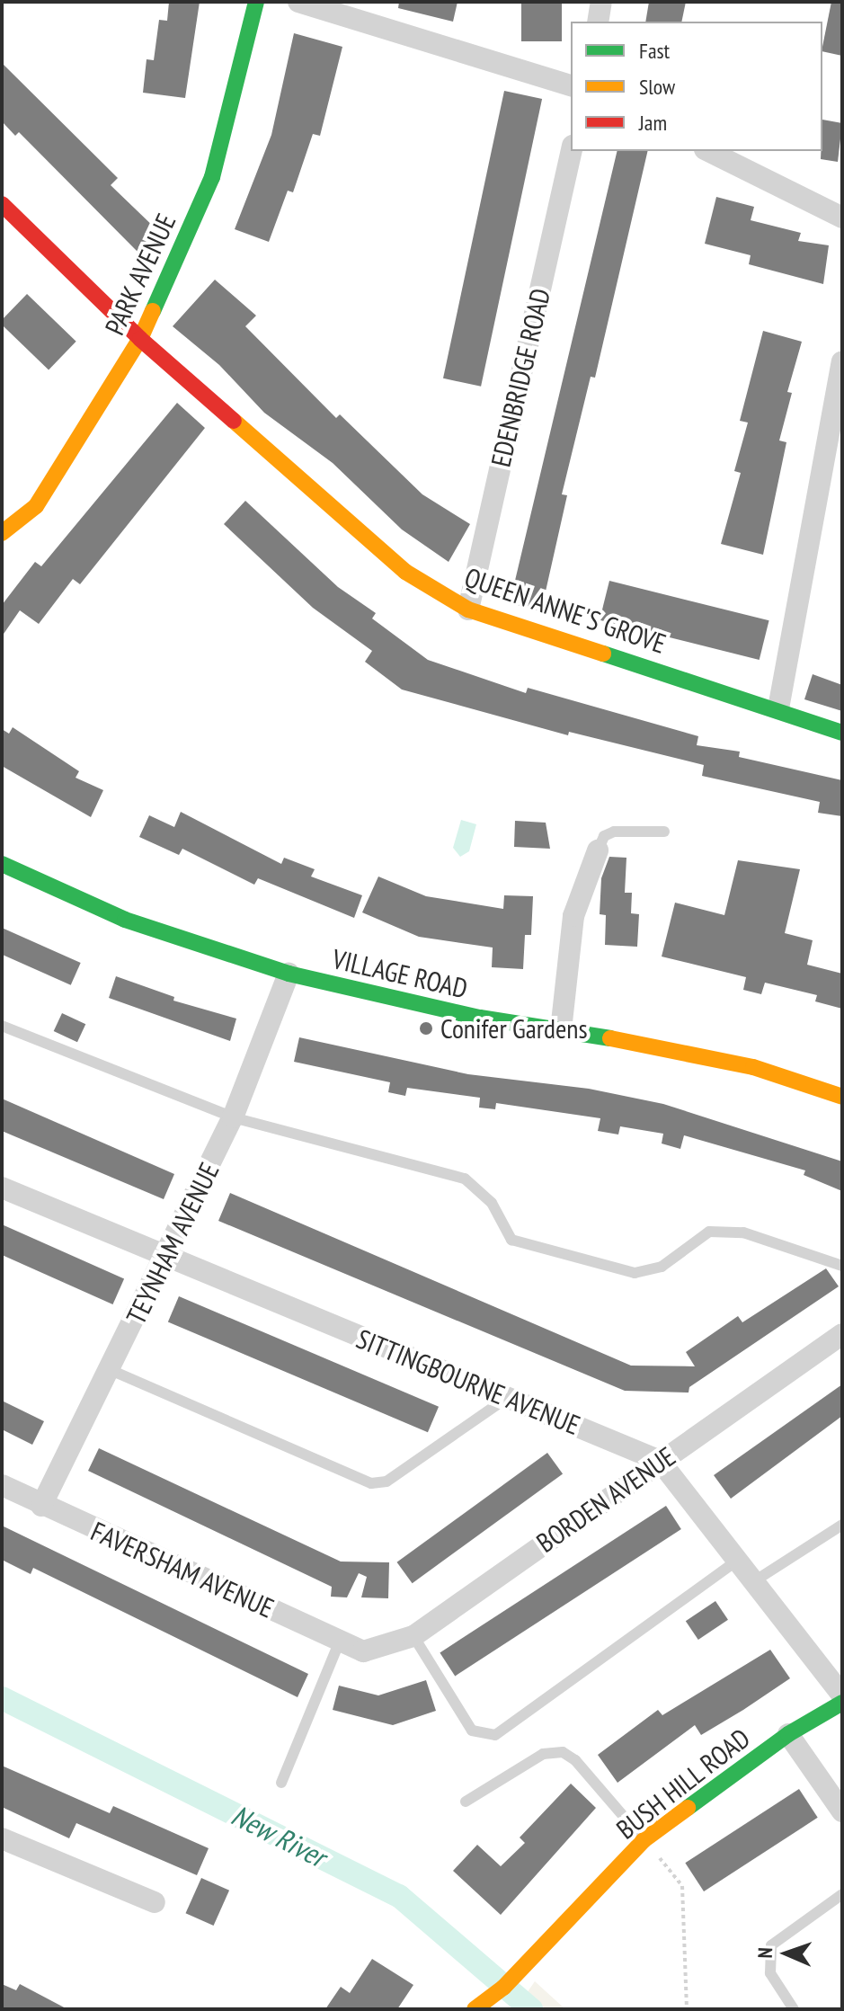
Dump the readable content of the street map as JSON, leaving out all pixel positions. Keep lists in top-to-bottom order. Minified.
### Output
{"streets":{"street":["PARK AVENUE","EDENBRIDGE ROAD","QUEEN ANNE'S GROVE","VILLAGE ROAD","TEYNHAM AVENUE","SITTINGBOURNE AVENUE","BORDEN AVENUE","FAVERSHAM AVENUE","BUSH HILL ROAD"]},"crossings":[["PARK AVENUE","QUEEN ANNE'S GROVE"],["EDENBRIDGE ROAD","QUEEN ANNE'S GROVE"],["VILLAGE ROAD","TEYNHAM AVENUE"],["TEYNHAM AVENUE","SITTINGBOURNE AVENUE"],["TEYNHAM AVENUE","FAVERSHAM AVENUE"],["SITTINGBOURNE AVENUE","BORDEN AVENUE"],["BORDEN AVENUE","FAVERSHAM AVENUE"]],"water":["New River"],"places":["Conifer Gardens"],"legend":["Fast","Slow","Jam"],"north":"left"}
